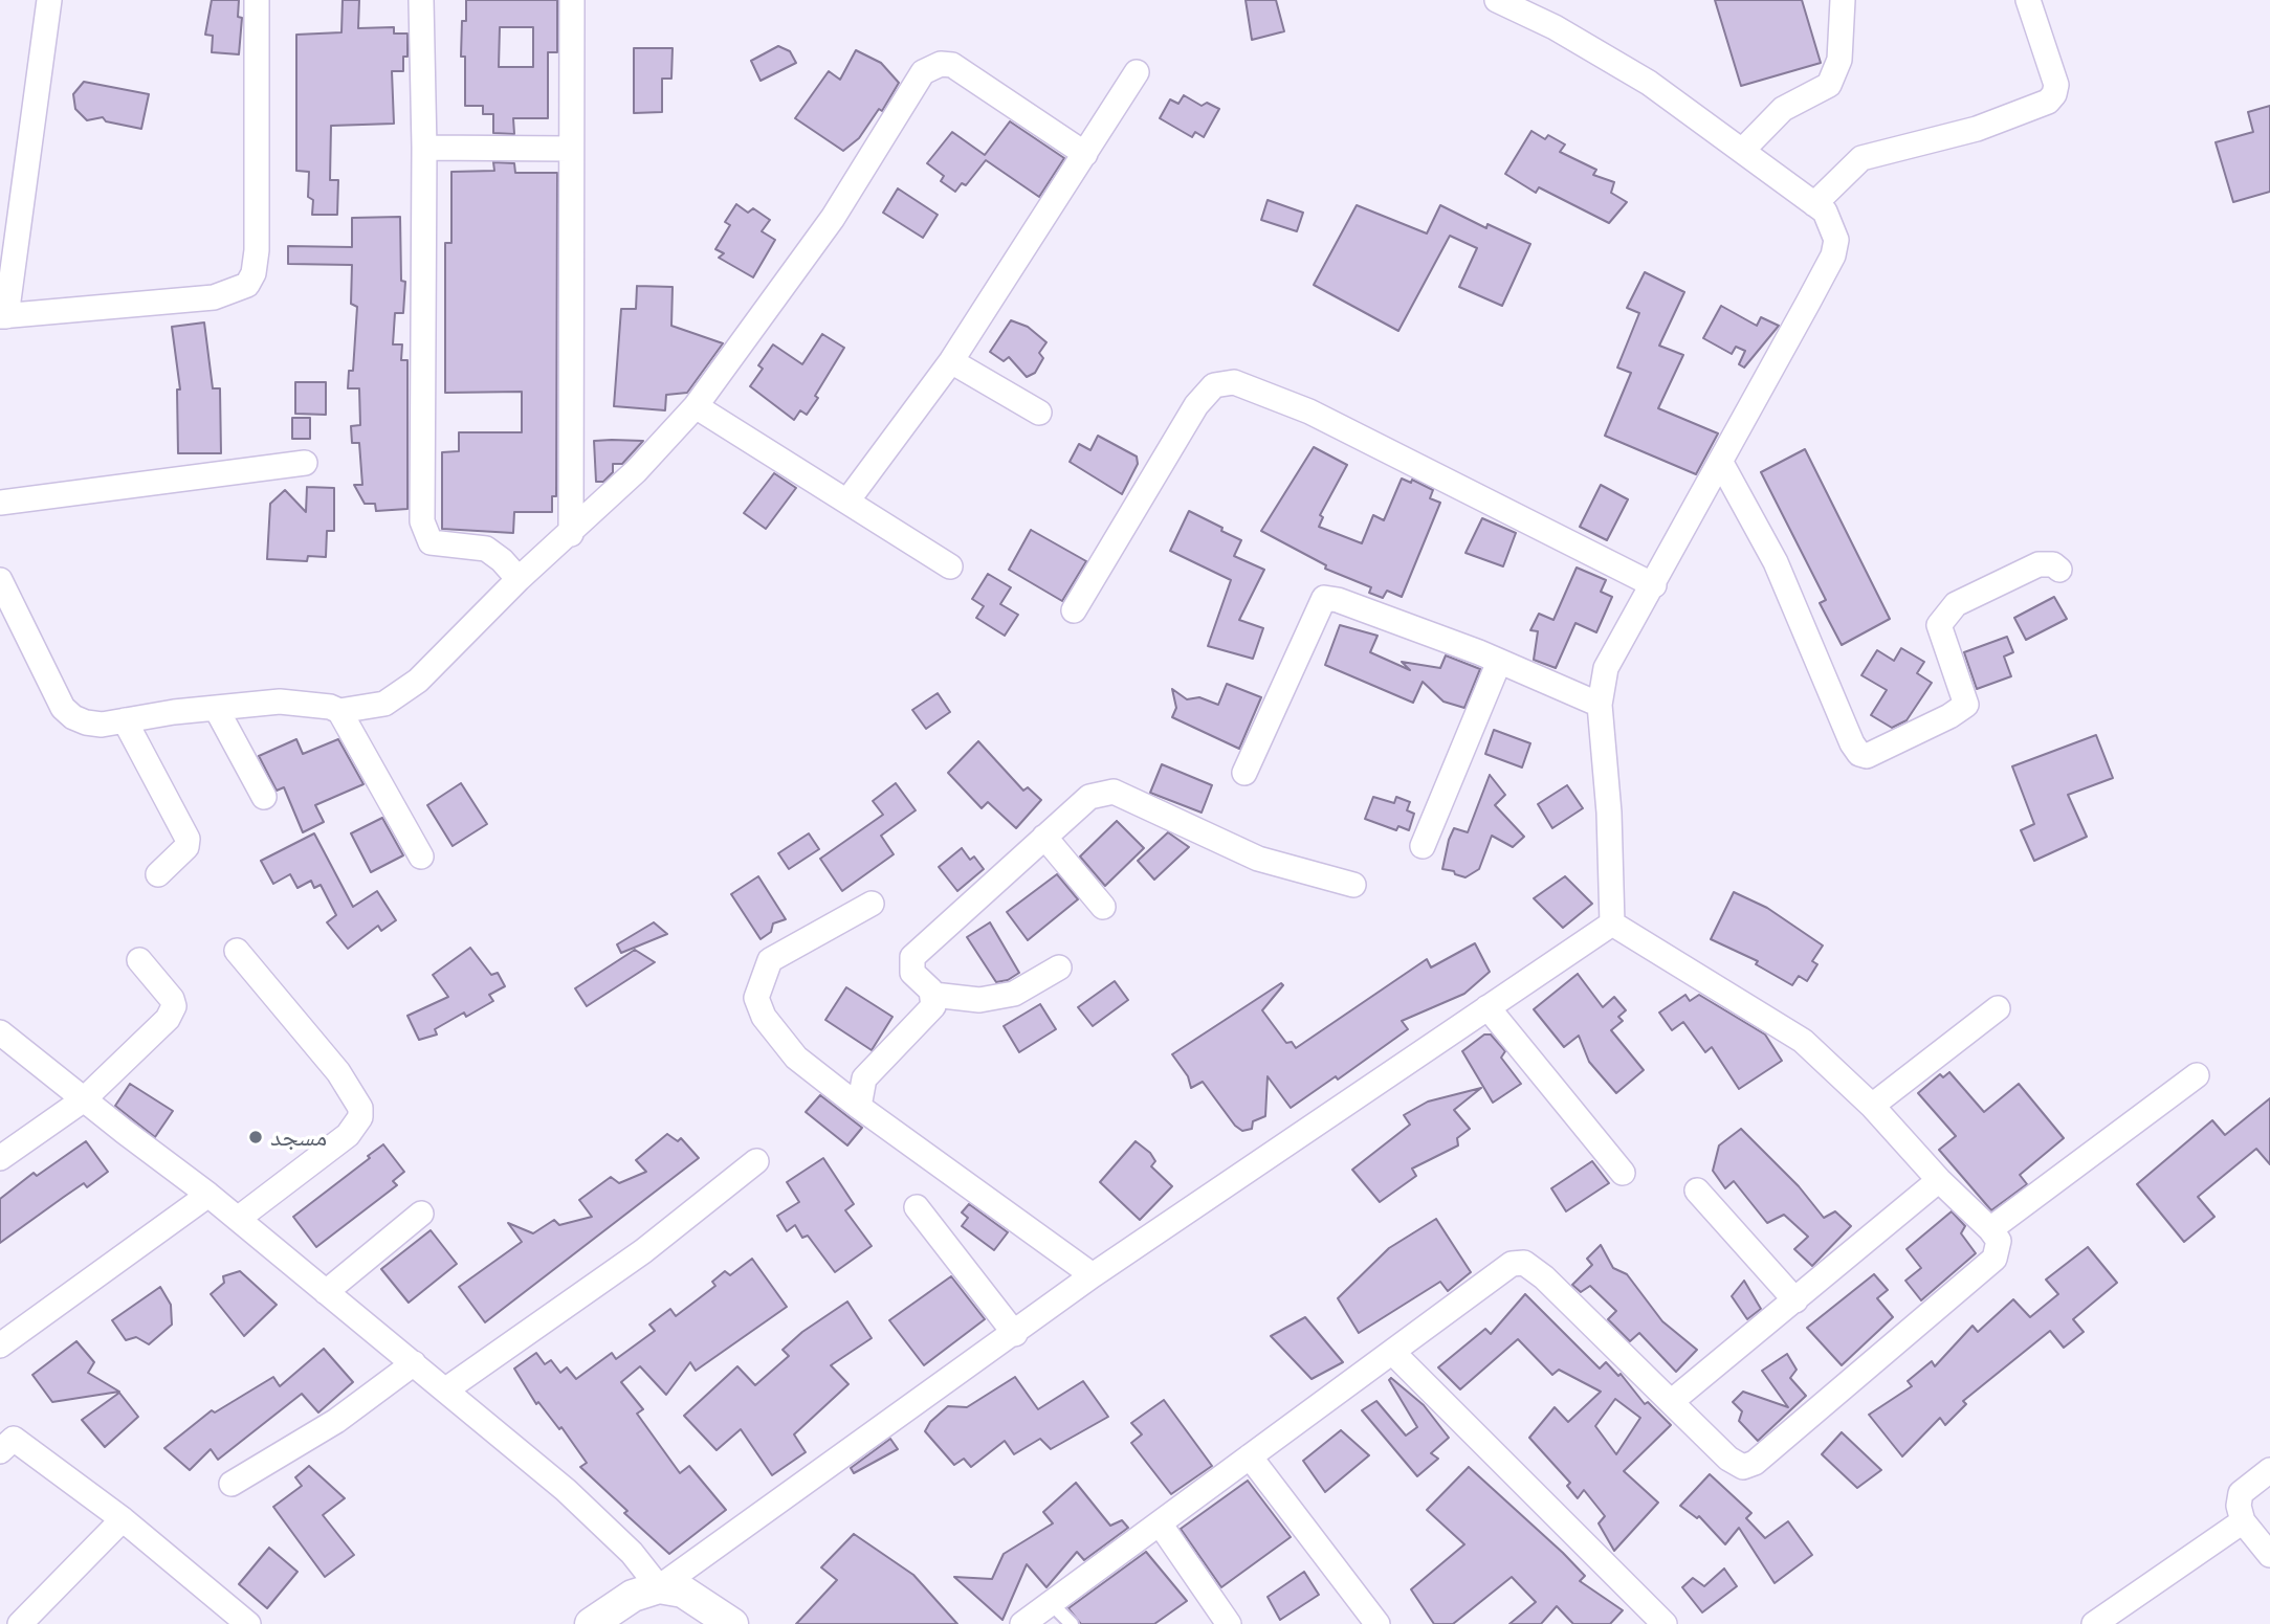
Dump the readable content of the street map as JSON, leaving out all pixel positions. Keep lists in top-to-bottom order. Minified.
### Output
{"places":["مسجد"]}
